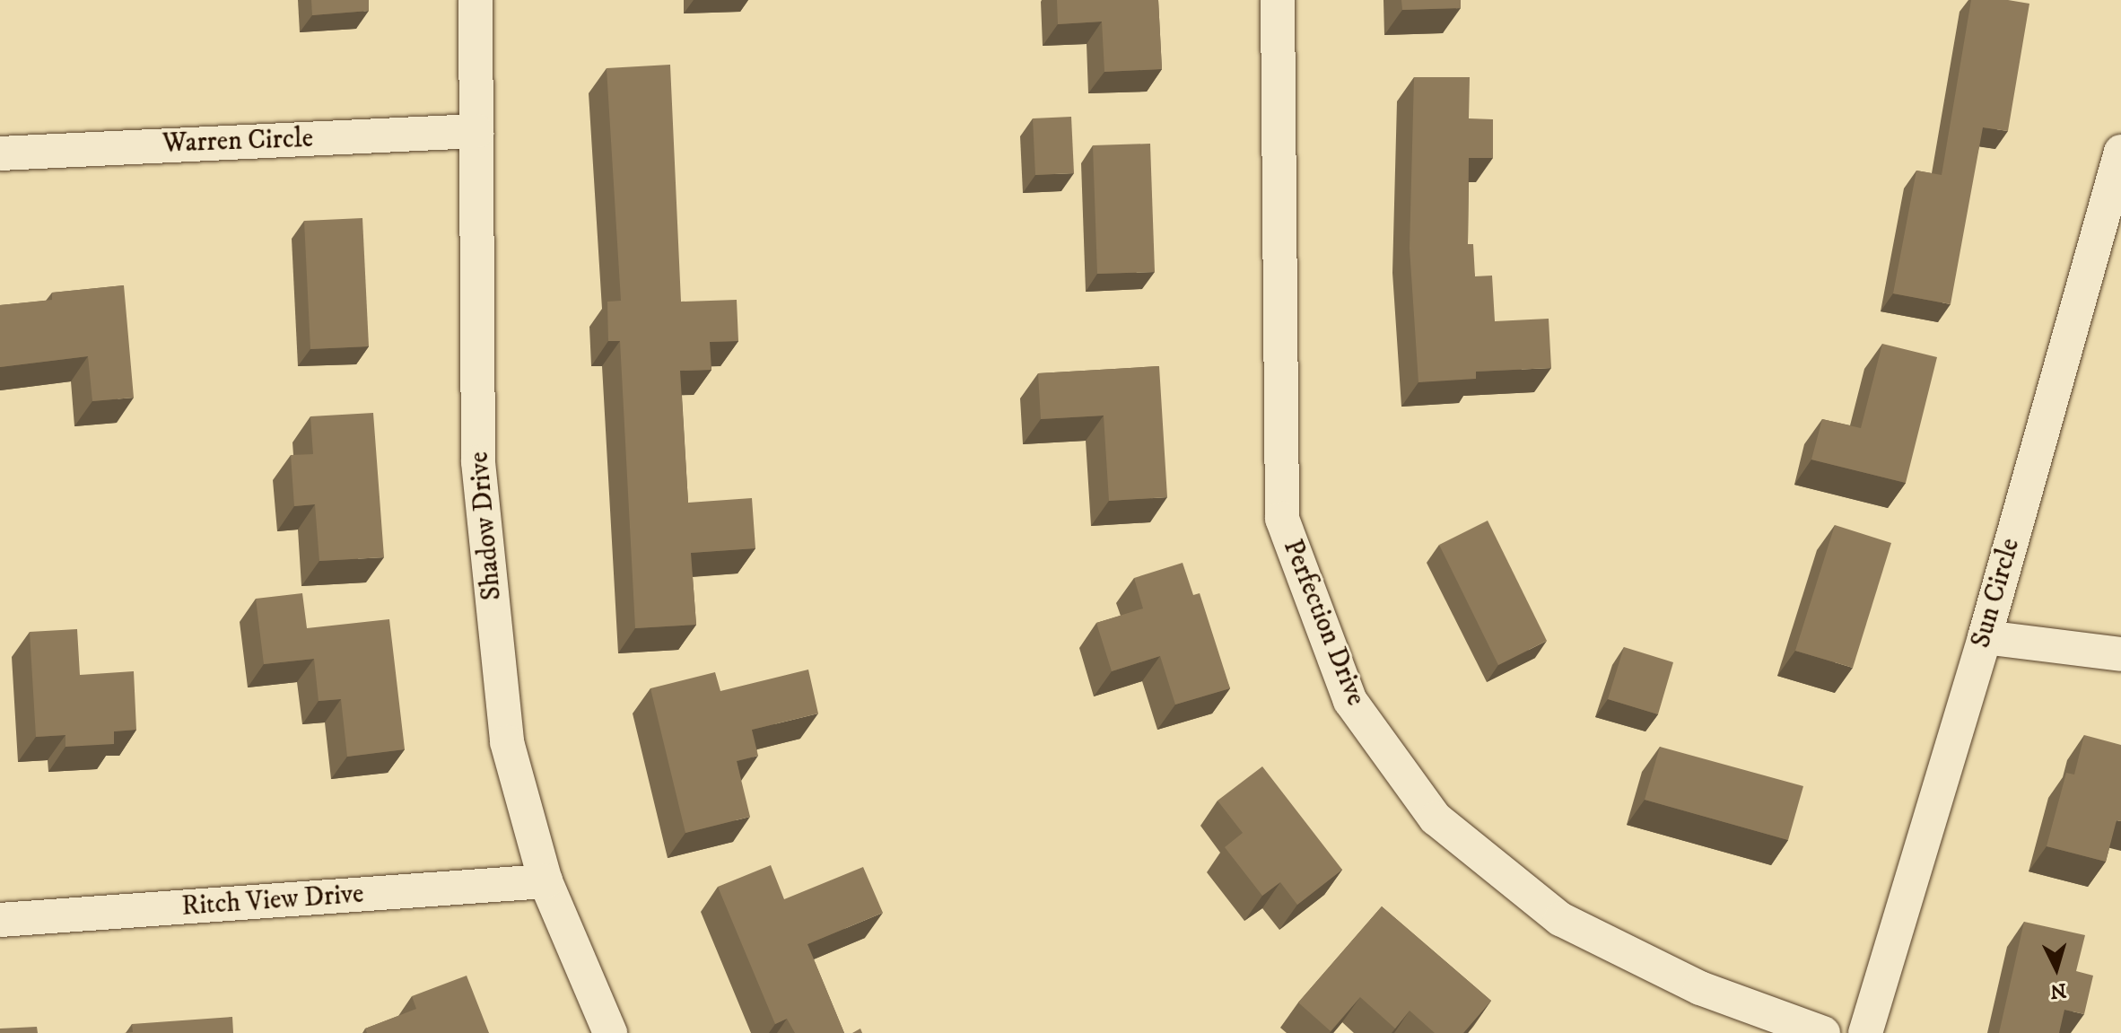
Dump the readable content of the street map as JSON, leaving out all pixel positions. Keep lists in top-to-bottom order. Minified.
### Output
{"streets":{"street":["Warren Circle","Shadow Drive","Sun Circle","Perfection Drive","Ritch View Drive"]},"crossings":[["Warren Circle","Shadow Drive"],["Shadow Drive","Ritch View Drive"]],"north":"bottom"}
